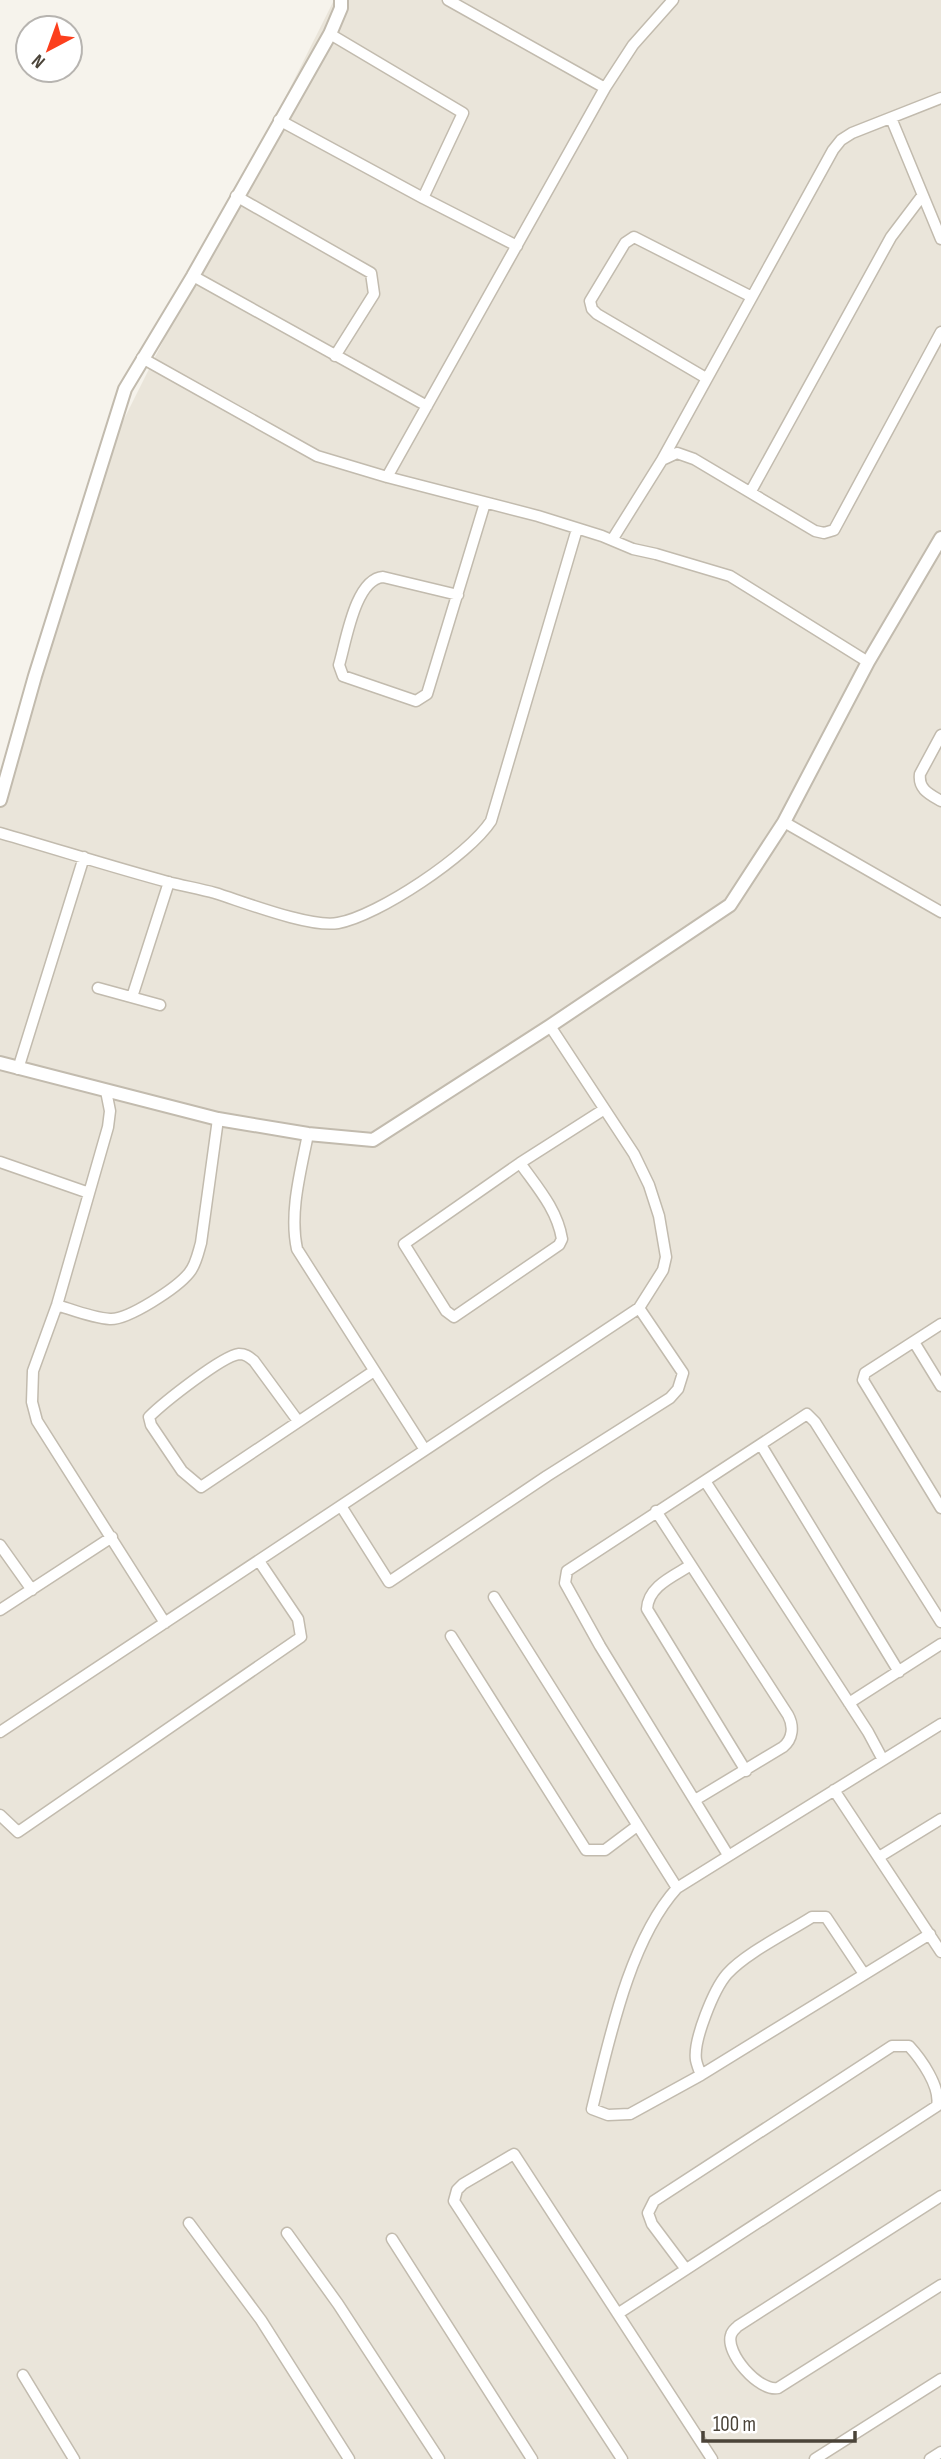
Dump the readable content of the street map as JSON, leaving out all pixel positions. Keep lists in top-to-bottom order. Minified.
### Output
{"scale_bar":"100 m","north":"bottom left"}
